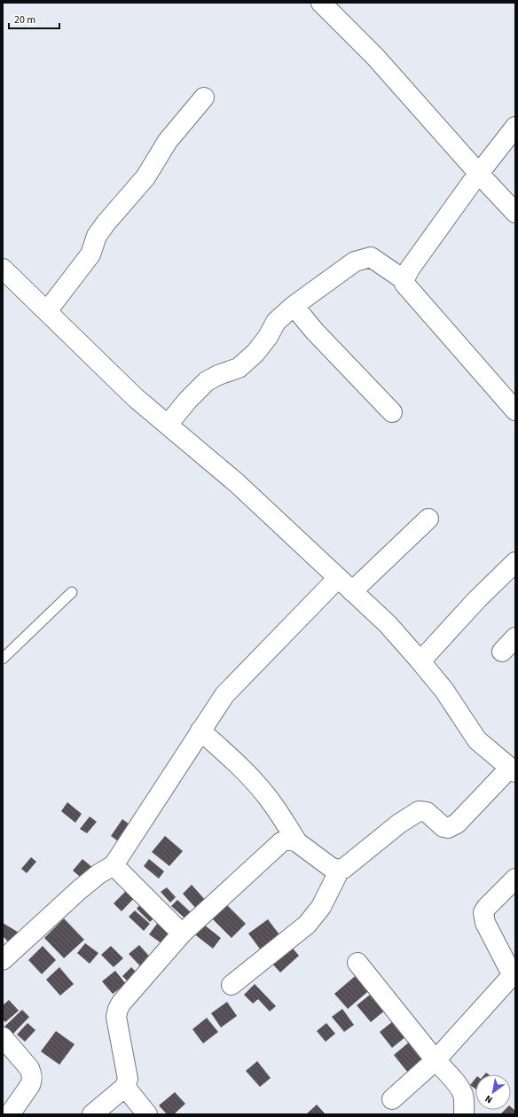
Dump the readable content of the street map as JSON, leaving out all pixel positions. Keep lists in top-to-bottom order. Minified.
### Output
{"scale_bar":"20 m","north":"bottom left"}
